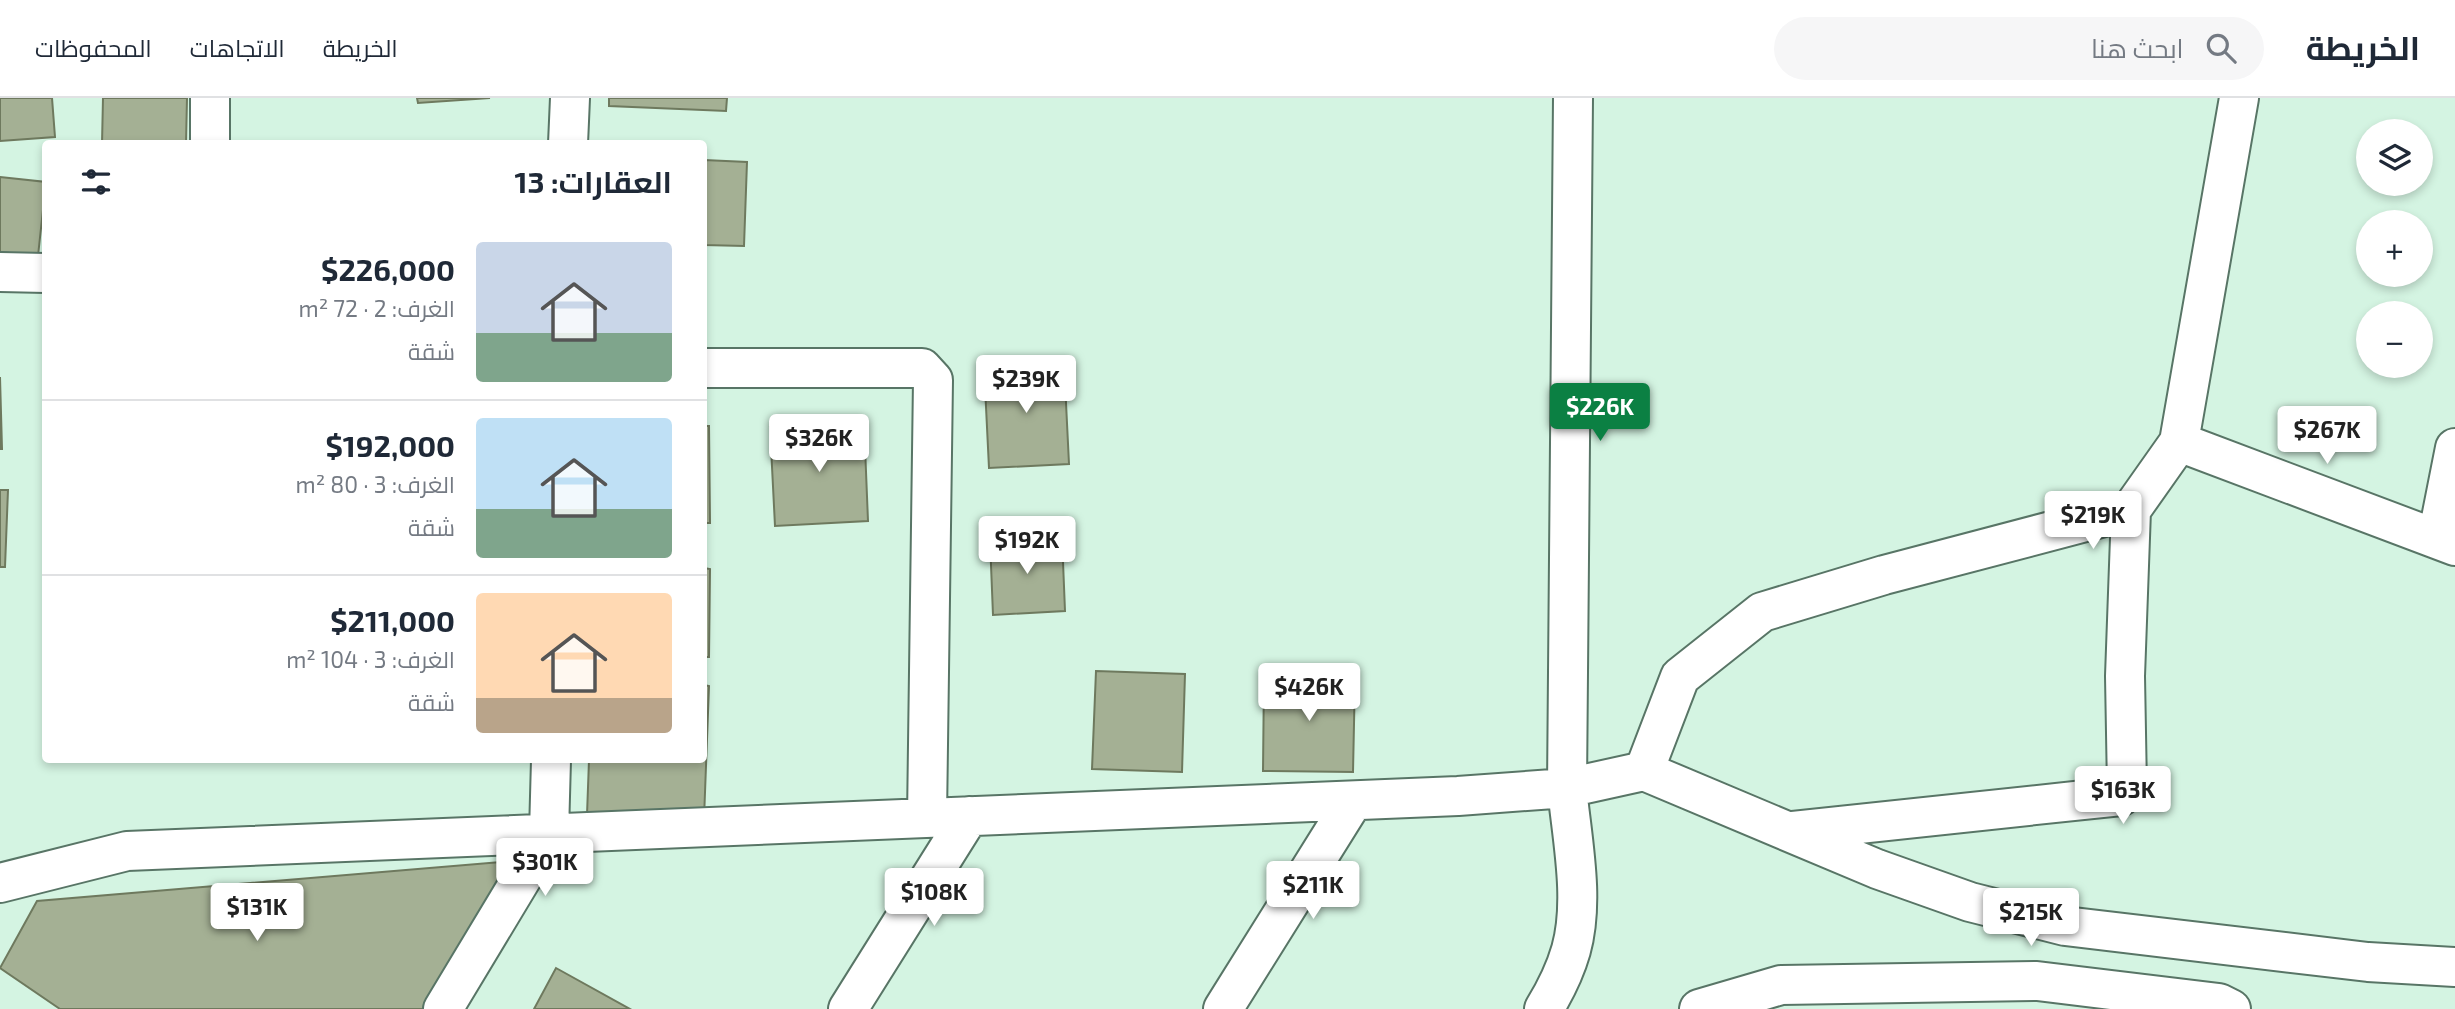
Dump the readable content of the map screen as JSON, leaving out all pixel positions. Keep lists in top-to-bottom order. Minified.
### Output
{"page":{"header":"الخريطة","search":"ابحث هنا","nav":["الخريطة","الاتجاهات","المحفوظات"],"map_buttons":["+","−"],"heading":"العقارات: 13","list":[{"name":"$226,000","note":"الغرف: 2 · 72 m² · شقة"},{"name":"$192,000","note":"الغرف: 3 · 80 m² · شقة"},{"name":"$211,000","note":"الغرف: 3 · 104 m² · شقة"}],"price":["$239K","$226K","$267K","$326K","$219K","$192K","$426K","$163K","$301K","$211K","$108K","$131K","$215K"]}}
